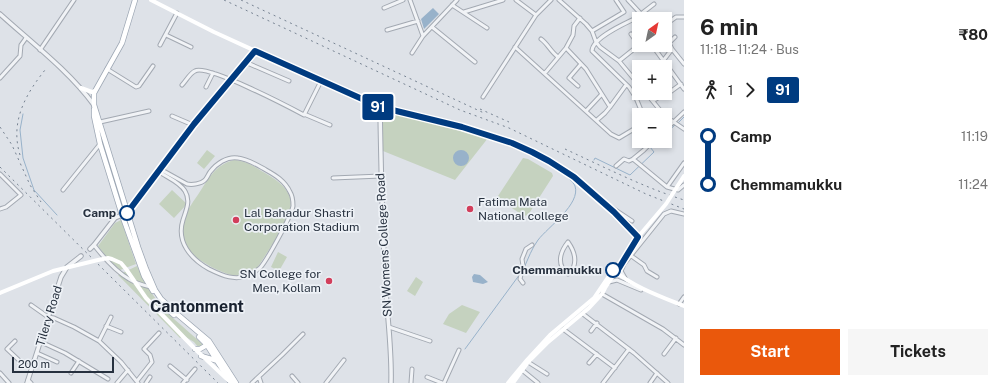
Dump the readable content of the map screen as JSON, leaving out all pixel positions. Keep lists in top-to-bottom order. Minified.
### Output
{"streets":{"street":["SN Womens College Road","Tilery Road"]},"districts":["Cantonment"],"places":["Fatima Mata National college","Camp","Lal Bahadur Shastri Corporation Stadium","Chemmamukku","SN College for Men, Kollam"],"lines":["bus line 91"],"scale_bar":"200 m","north":"top right","page":{"on_map":"91","heading":["6 min","11:18 – 11:24 · Bus","₹80"],"map_buttons":["+","−"],"legs":["1","91"],"list":[{"name":"Camp","value":"11:19"},{"name":"Chemmamukku","value":"11:24"}],"buttons":["Start","Tickets"],"scale":"200 m"}}
